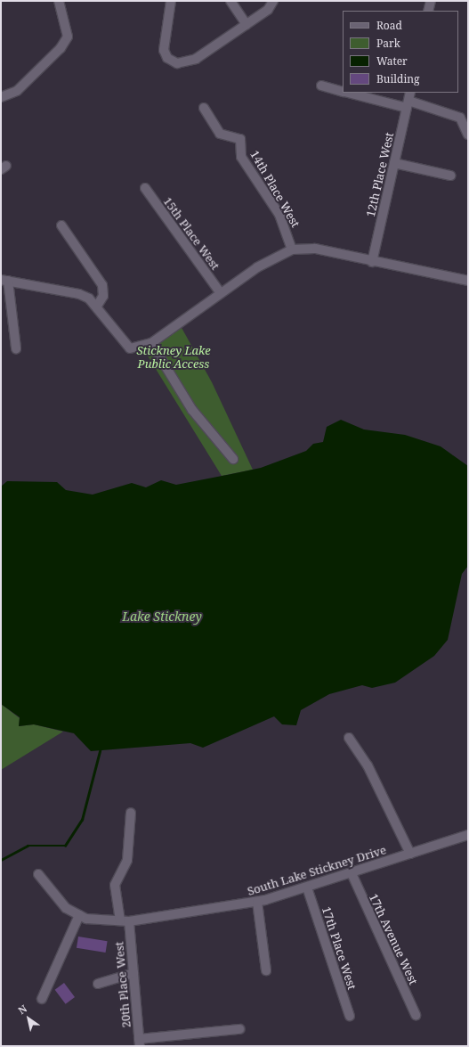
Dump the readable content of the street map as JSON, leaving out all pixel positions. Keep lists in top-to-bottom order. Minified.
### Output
{"streets":{"street":["12th Place West","14th Place West","15th Place West","South Lake Stickney Drive","17th Avenue West","17th Place West","20th Place West"]},"crossings":[["South Lake Stickney Drive","17th Avenue West"],["South Lake Stickney Drive","17th Place West"],["South Lake Stickney Drive","20th Place West"]],"water":["Lake Stickney"],"parks":["Stickney Lake Public Access"],"legend":["Road","Park","Water","Building"],"north":"top left"}
